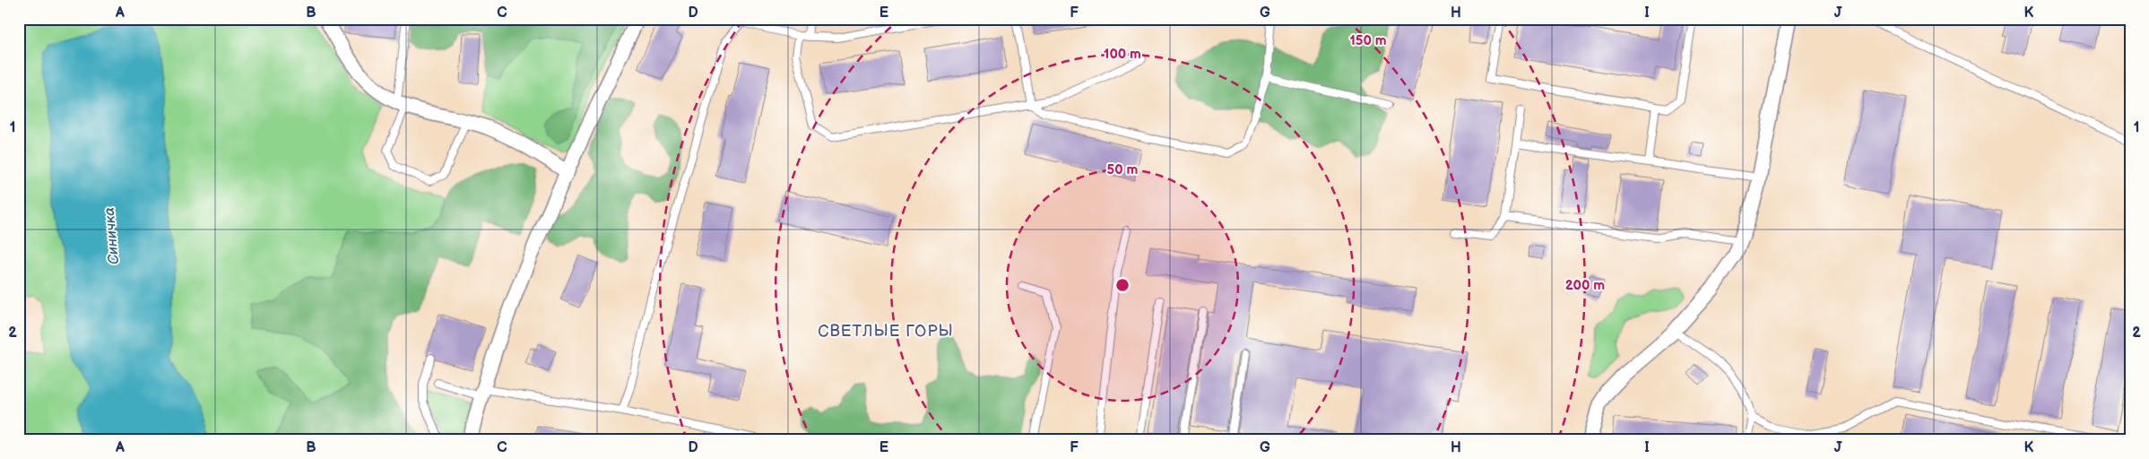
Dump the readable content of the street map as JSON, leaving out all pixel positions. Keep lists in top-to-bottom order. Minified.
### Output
{"districts":["СВЕТЛЫЕ ГОРЫ"],"water":["Синичка"],"grid":{"columns":["A","B","C","D","E","F","G","H","I","J","K"],"rows":["1","2"]},"rings":["150 m","100 m","50 m","200 m"]}
